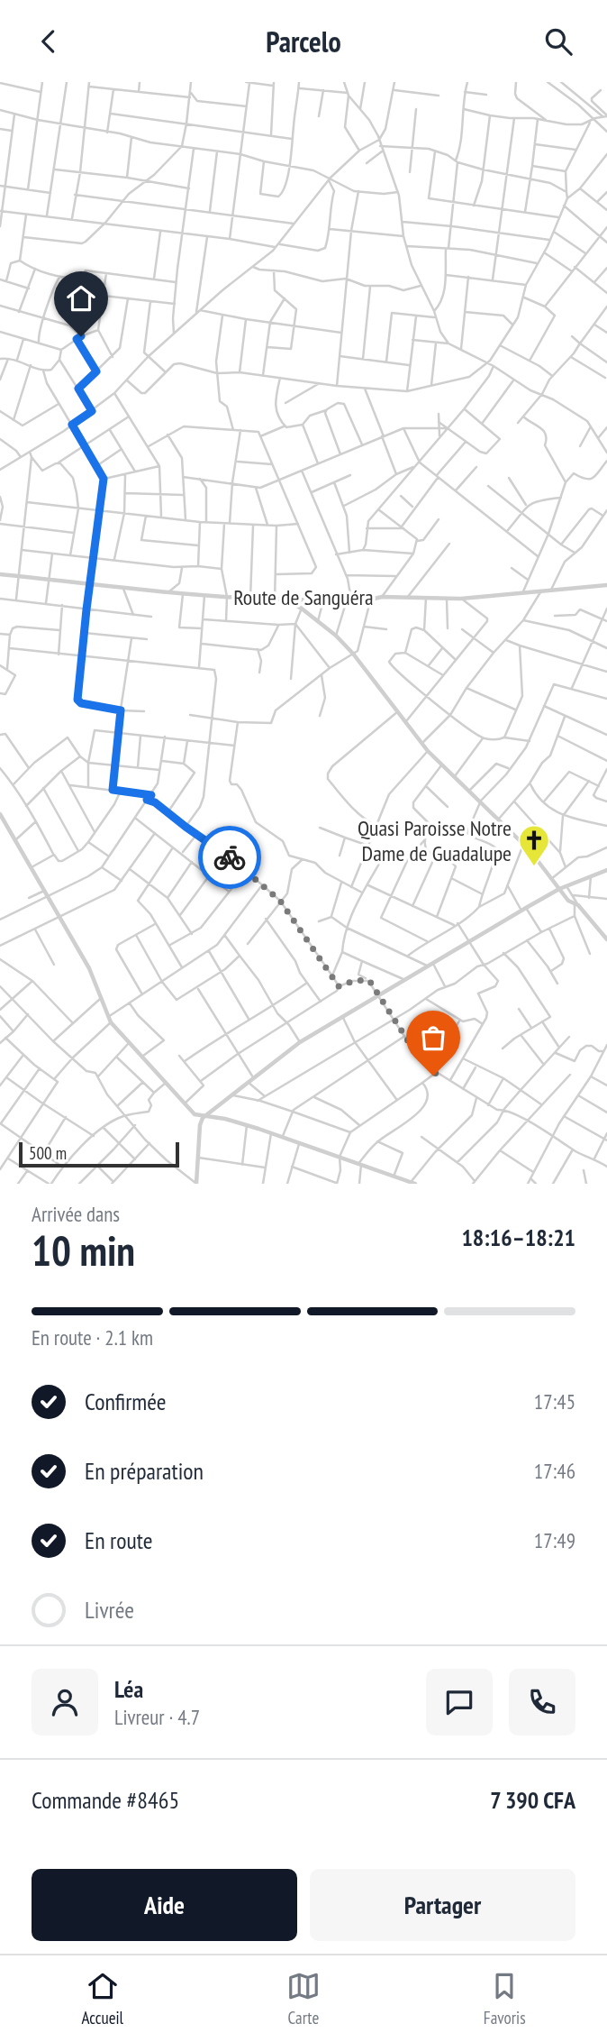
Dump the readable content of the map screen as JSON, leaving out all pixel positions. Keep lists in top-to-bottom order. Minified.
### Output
{"streets":{"street":["Route de Sanguéra"]},"places":{"church":["Quasi Paroisse Notre Dame de Guadalupe"]},"scale_bar":"500 m","page":{"header":"Parcelo","scale":"500 m","heading":["10 min","Arrivée dans","18:16–18:21"],"panel":["Léa","Livreur · 4.7","Commande #8465","7 390 CFA"],"bar":"En route · 2.1 km","list":[["Confirmée","17:45"],["En préparation","17:46"],["En route","17:49"],"Livrée"],"buttons":["Aide","Partager"],"tabs":["Accueil","Carte","Favoris"]}}
